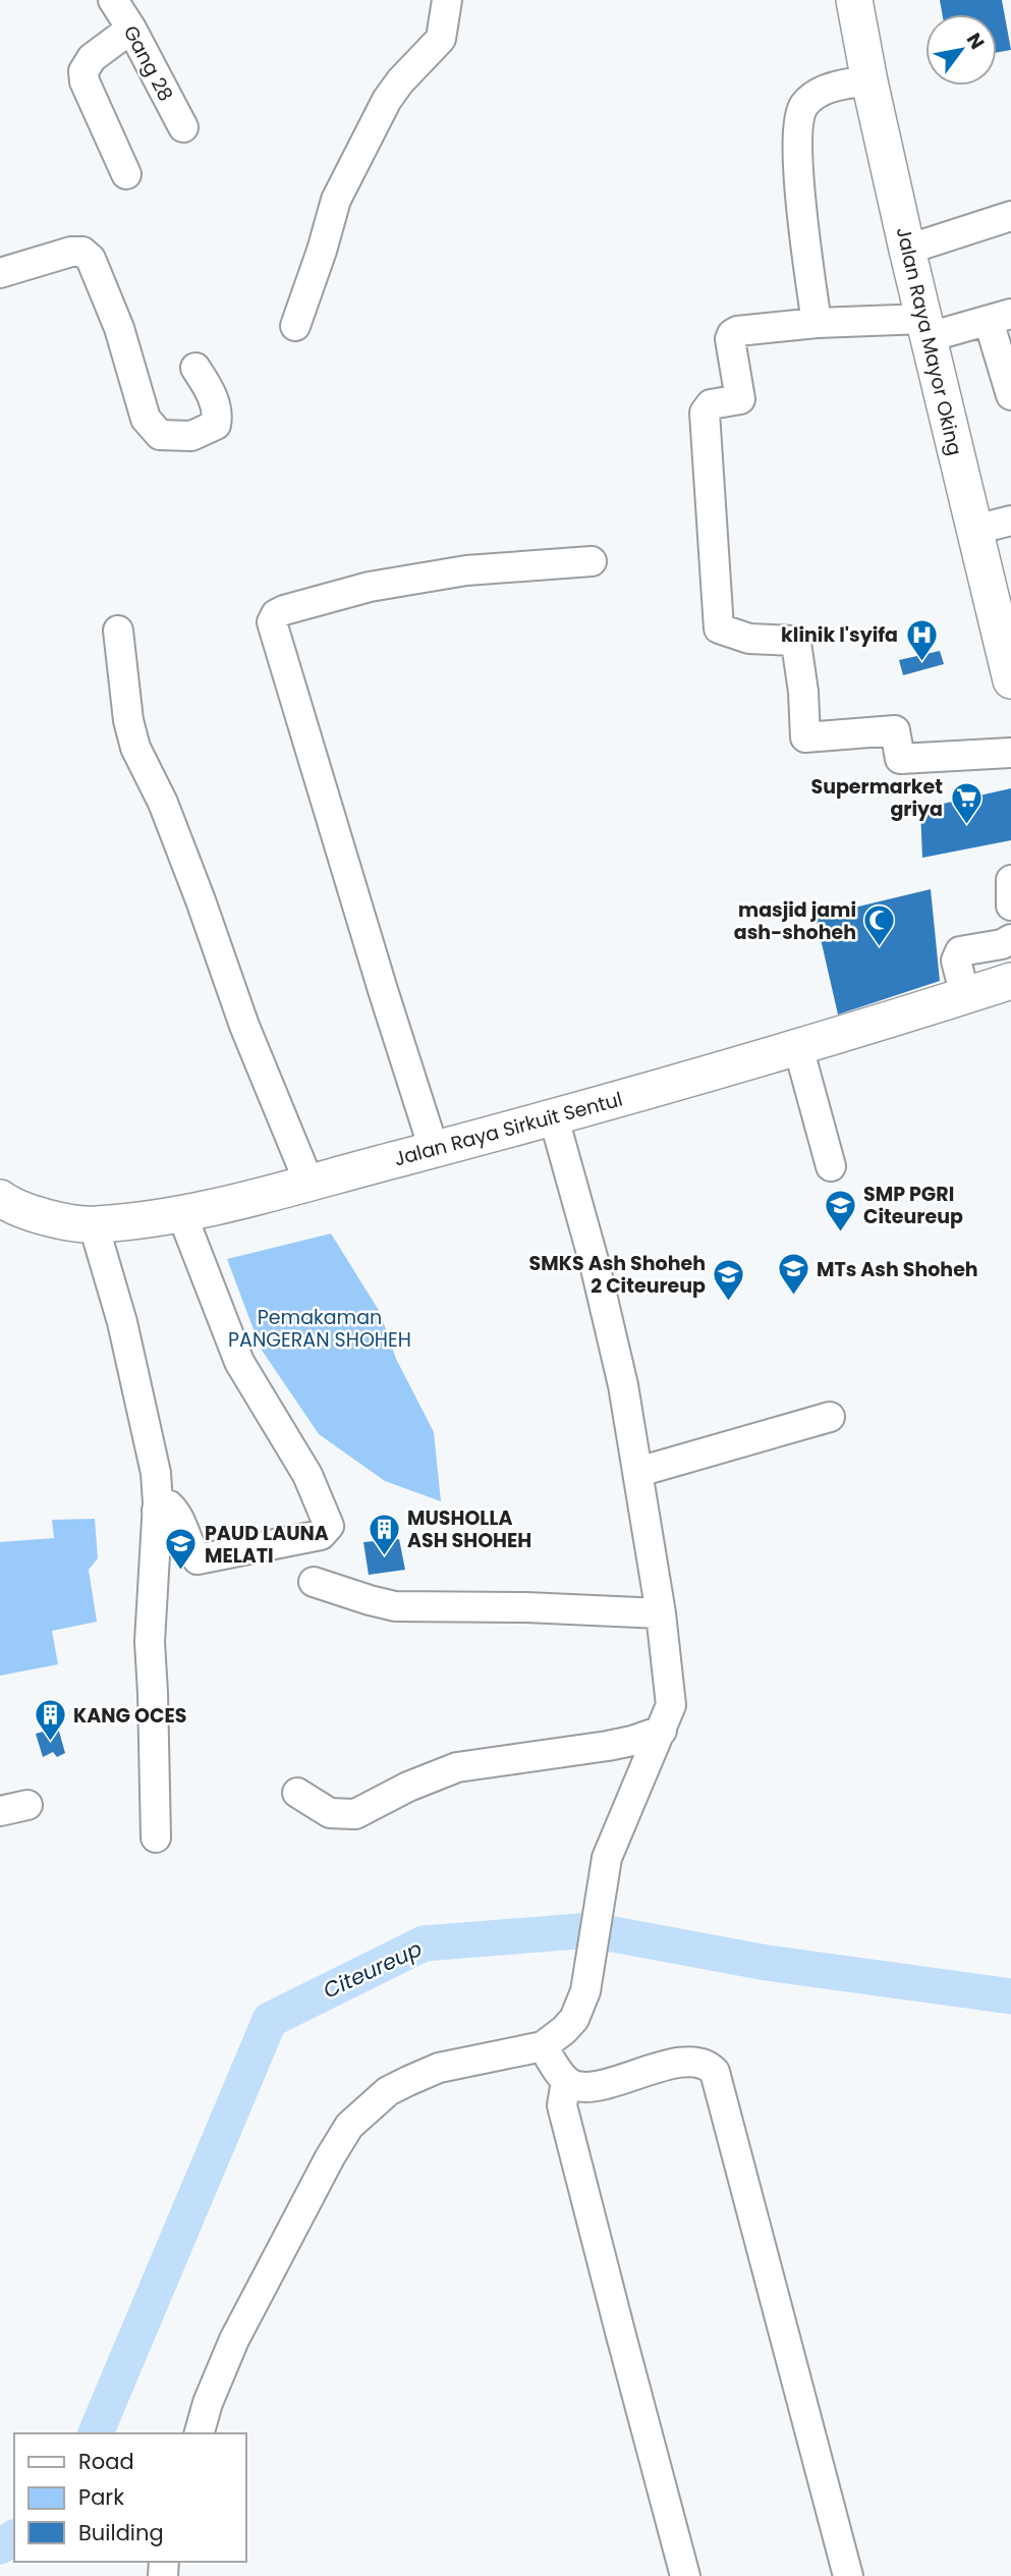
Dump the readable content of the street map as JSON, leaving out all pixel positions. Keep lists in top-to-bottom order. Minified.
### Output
{"streets":{"main road":["Jalan Raya Mayor Oking","Jalan Raya Sirkuit Sentul"],"street":["Gang 28"]},"water":["Citeureup"],"parks":["Pemakaman PANGERAN SHOHEH"],"places":{"hospital":["klinik l'syifa"],"supermarket":["Supermarket griya"],"mosque":["masjid jami ash-shoheh"],"school or university":["SMP PGRI Citeureup","MTs Ash Shoheh","SMKS Ash Shoheh 2 Citeureup","PAUD LAUNA MELATI"],"building":["MUSHOLLA ASH SHOHEH","KANG OCES"]},"legend":["Road","Park","Building"],"north":"top right"}
